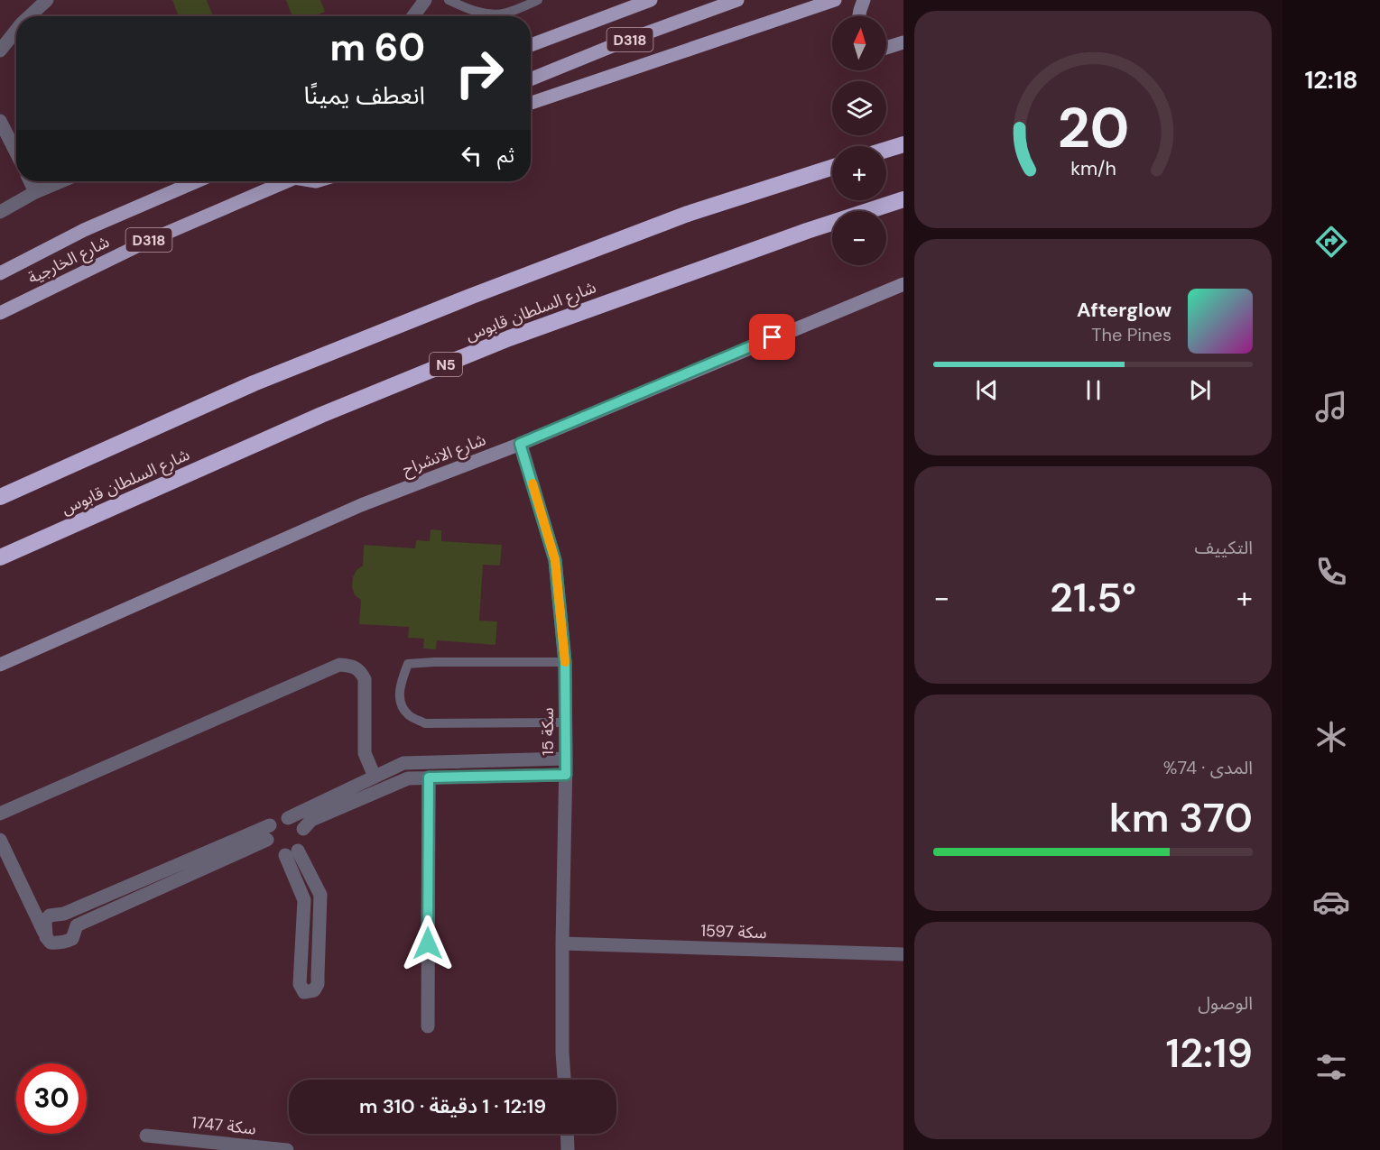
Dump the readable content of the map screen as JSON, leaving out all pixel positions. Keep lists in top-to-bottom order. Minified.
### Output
{"streets":{"highway":["شارع السلطان قابوس","N5"],"main road":["D318","شارع الخارجية"],"street":["شارع الانشراح","سكة 15","سكة 1597","سكة 1747"]},"crossings":[["شارع الانشراح","سكة 15"],["سكة 15","سكة 1597"]],"north":"top","page":{"tabs":"12:18","map_buttons":["+","−"],"turn":["60 m","انعطف يمينًا"],"then":"ثم","song":["Afterglow","The Pines"],"tile":["التكييف",["المدى · 74%","370 km"],["الوصول","12:19"]],"heat":["−","21.5°","+"],"limit":"30","trip":"12:19 · 1 دقيقة · 310 m","gauge":["20","km/h"]}}
